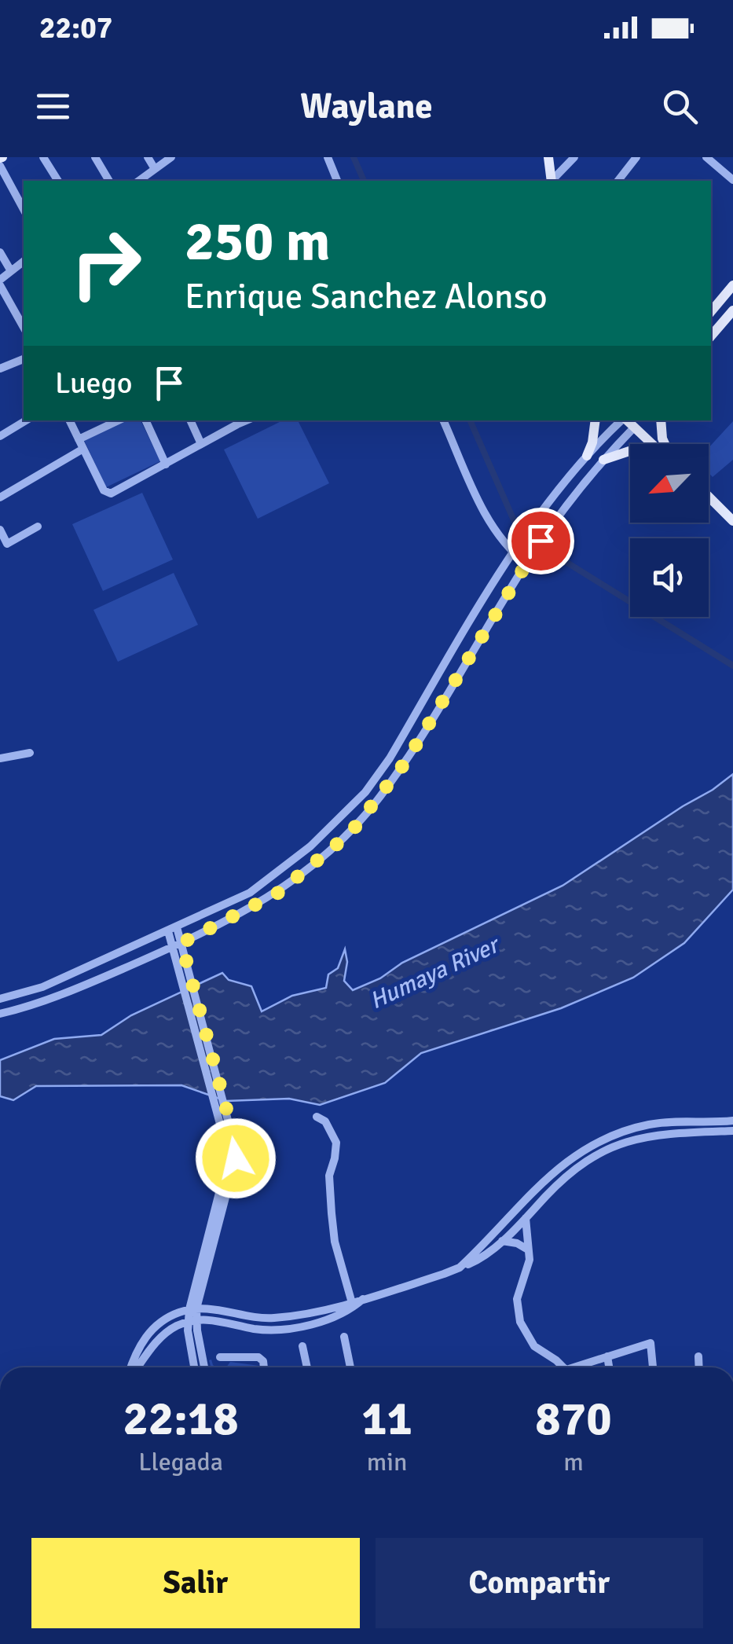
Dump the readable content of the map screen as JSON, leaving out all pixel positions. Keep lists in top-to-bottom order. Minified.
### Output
{"water":["Humaya River"],"north":"bottom left","page":{"status":"22:07","header":"Waylane","turn":["250 m","Enrique Sanchez Alonso"],"then":"Luego","eta":["22:18","Llegada","11","min","870","m"],"buttons":["Salir","Compartir"]}}
